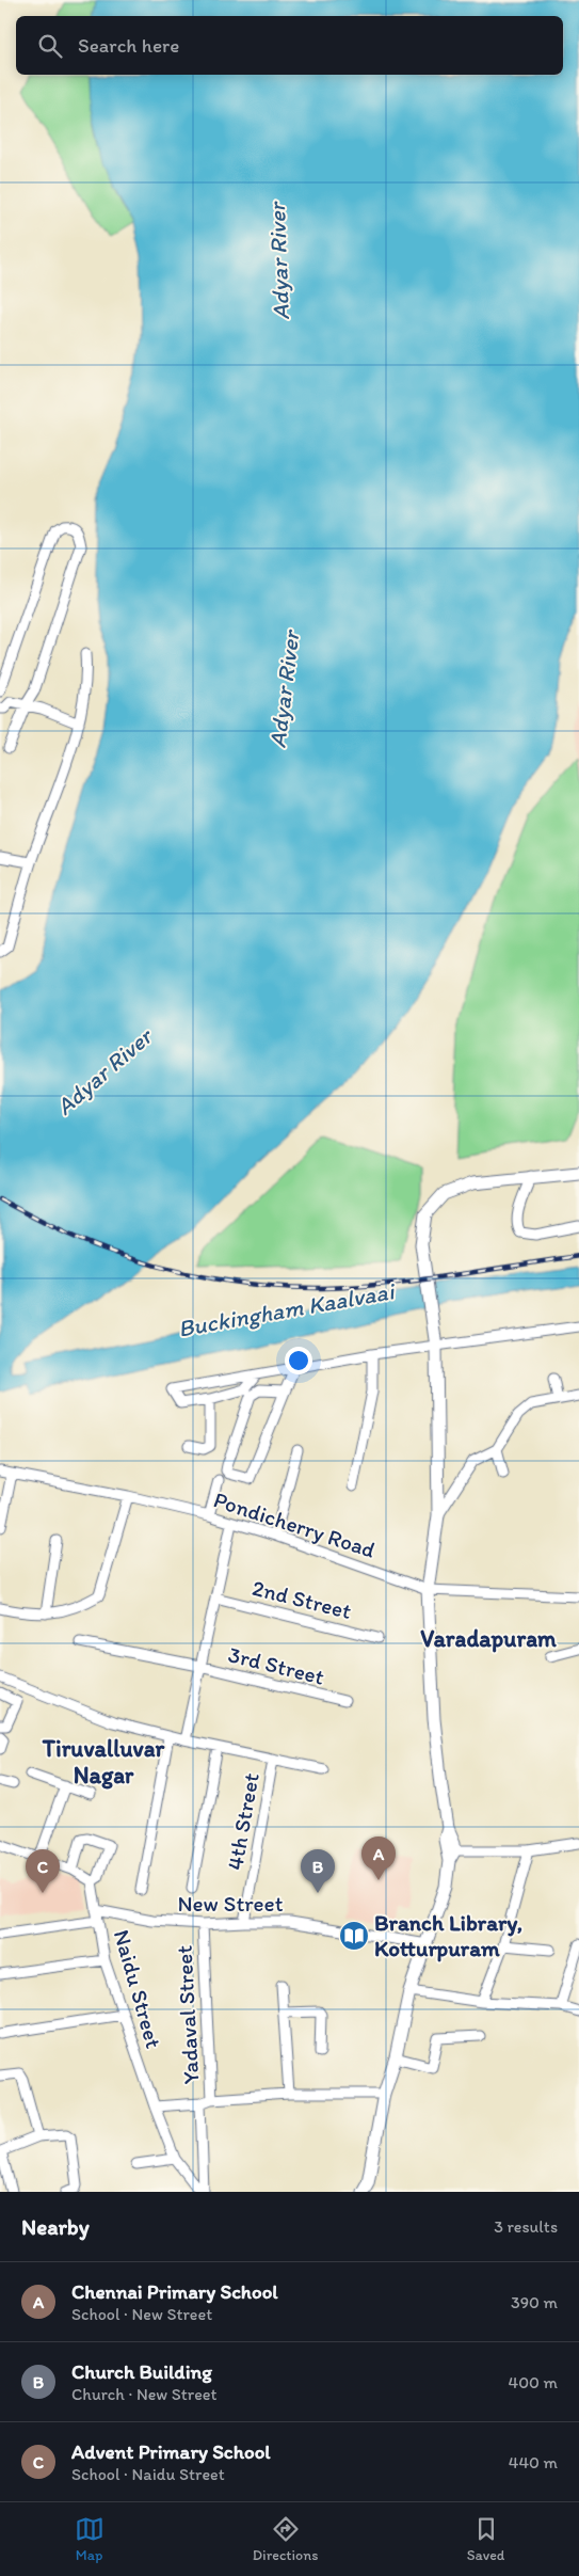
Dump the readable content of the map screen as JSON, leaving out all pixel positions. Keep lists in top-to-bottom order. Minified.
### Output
{"streets":{"street":["Pondicherry Road","2nd Street","3rd Street","4th Street","New Street","Naidu Street","Yadaval Street"]},"crossings":[["4th Street","New Street"],["New Street","Naidu Street"],["New Street","Yadaval Street"],["Naidu Street","Yadaval Street"]],"districts":["Varadapuram","Tiruvalluvar Nagar"],"water":["Adyar River","Buckingham Kaalvaai"],"places":{"library":["Branch Library, Kotturpuram"]},"page":{"search":"Search here","pins":["A","B","C"],"heading":["Nearby","3 results"],"list":[{"mark":"A","name":"Chennai Primary School","note":"School · New Street","value":"390 m"},{"mark":"B","name":"Church Building","note":"Church · New Street","value":"400 m"},{"mark":"C","name":"Advent Primary School","note":"School · Naidu Street","value":"440 m"}],"nav":["Map","Directions","Saved"]}}
